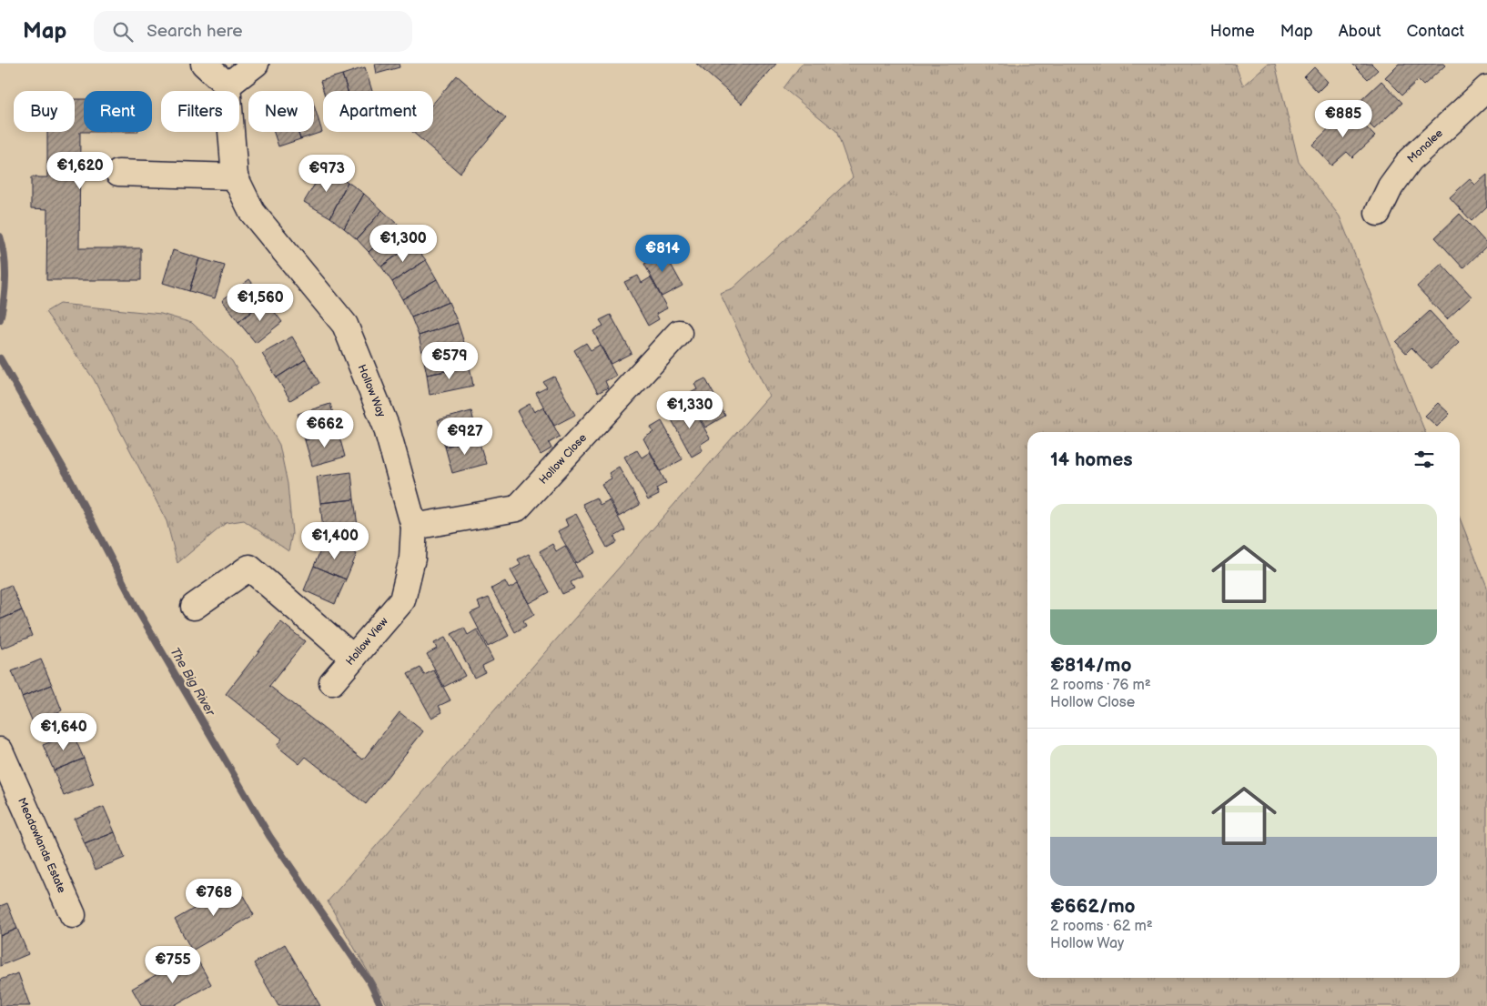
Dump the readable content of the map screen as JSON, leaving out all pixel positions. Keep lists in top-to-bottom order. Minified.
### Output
{"streets":{"street":["Monalee","Hollow Way","Hollow Close","Hollow View","Meadowlands Estate"]},"crossings":[["Hollow Way","Hollow Close"],["Hollow Way","Hollow View"]],"water":["The Big River"],"page":{"header":"Map","search":"Search here","nav":["Home","Map","About","Contact"],"chip":["Buy","Rent","Filters","New","Apartment"],"price":["€885","€1,620","€973","€1,300","€814","€1,560","€579","€1,330","€662","€927","€1,400","€1,640","€768","€755"],"heading":"14 homes","list":[{"name":"€814/mo","note":"2 rooms · 76 m² · Hollow Close"},{"name":"€662/mo","note":"2 rooms · 62 m² · Hollow Way"}]}}
